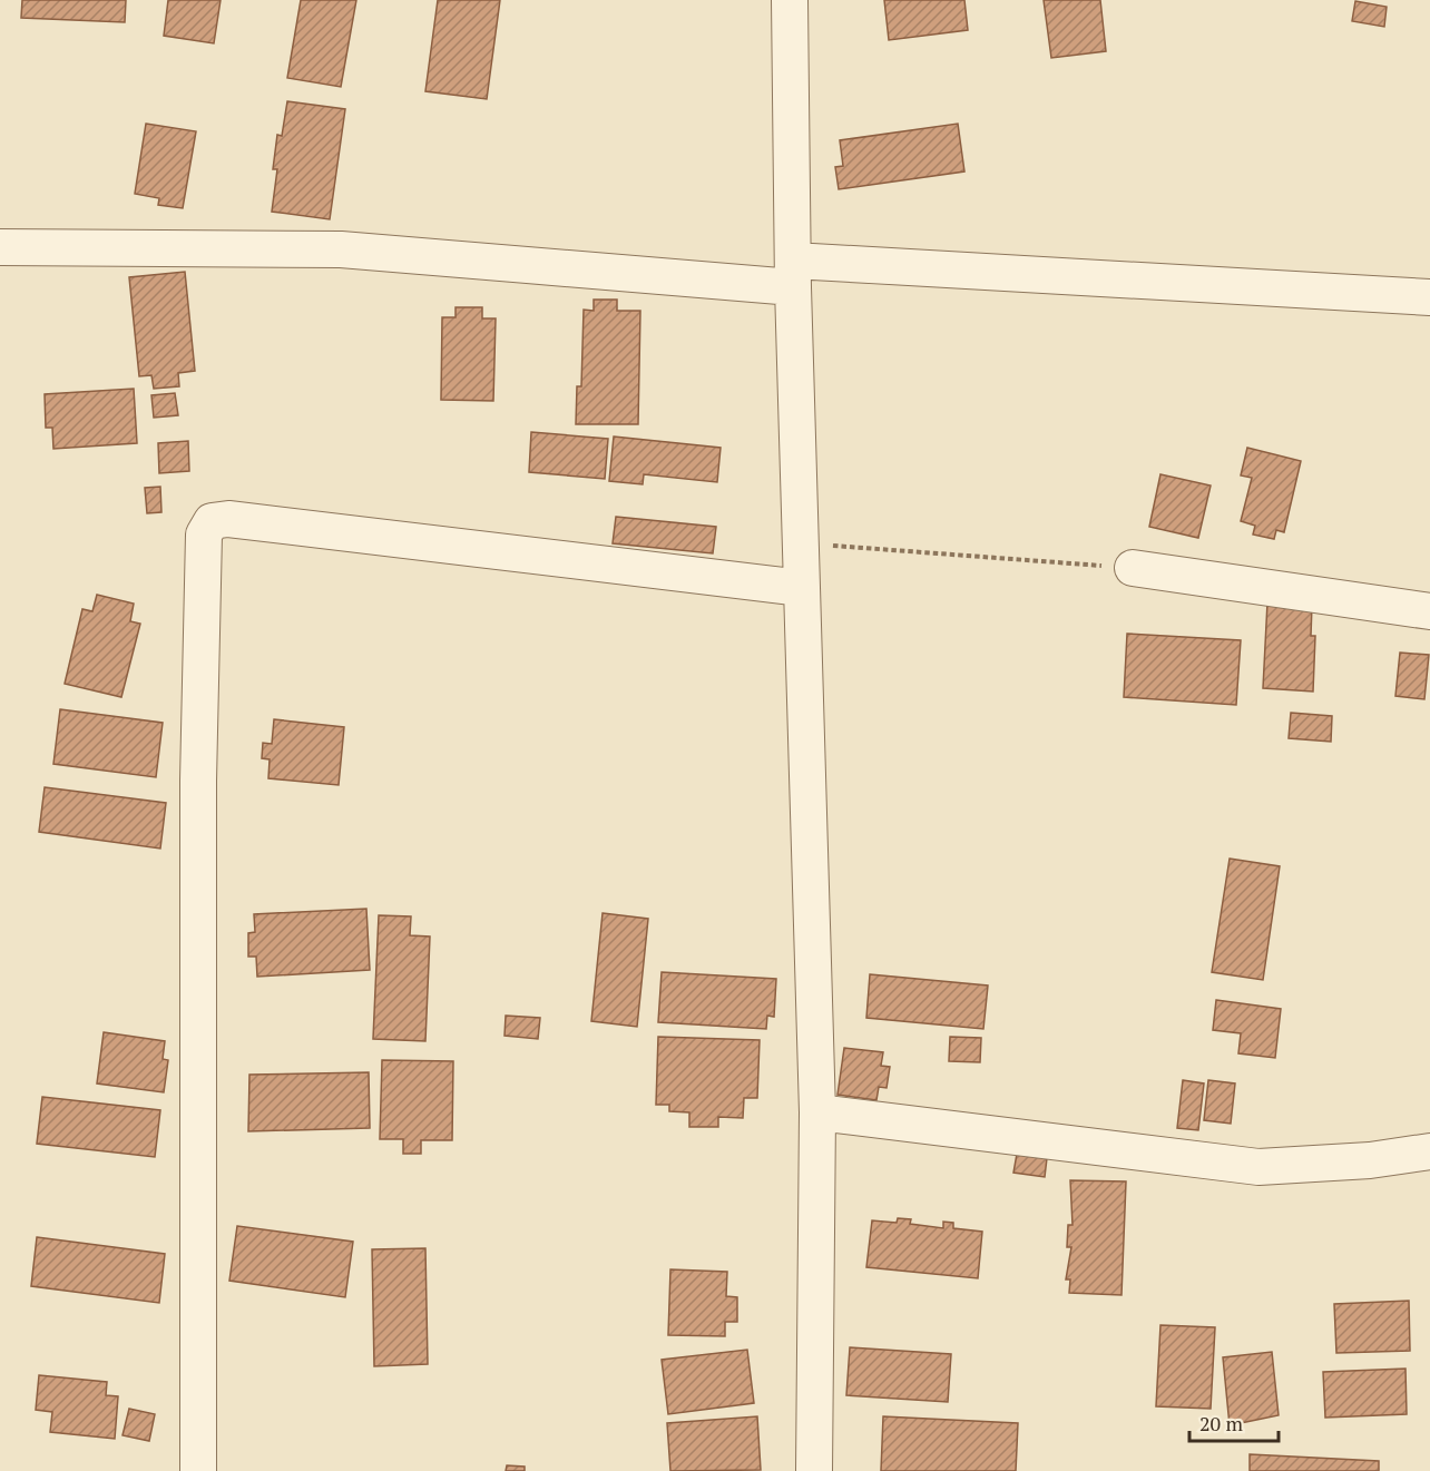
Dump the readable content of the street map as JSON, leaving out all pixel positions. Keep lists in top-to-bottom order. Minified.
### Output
{"scale_bar":"20 m"}
